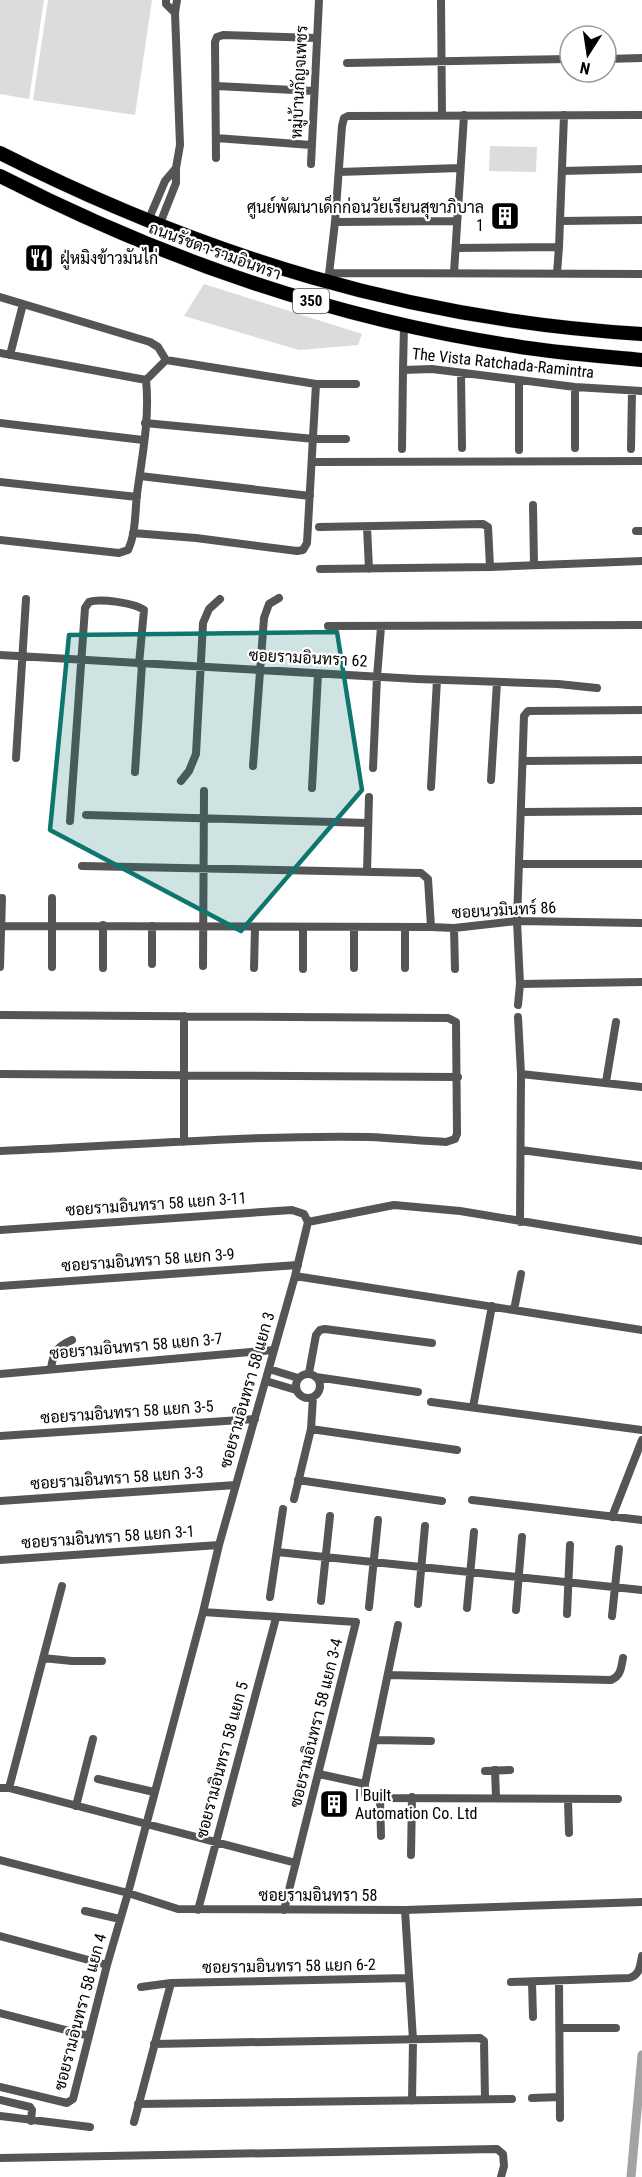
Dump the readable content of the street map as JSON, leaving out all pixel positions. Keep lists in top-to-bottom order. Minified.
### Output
{"streets":{"main road":["ถนนรัชดา-รามอินทรา","350"],"street":["หมู่บ้านกัญจเพชร","The Vista Ratchada-Ramintra","ซอยรามอินทรา 62","ซอยนวมินทร์ 86","ซอยรามอินทรา 58 แยก 3-11","ซอยรามอินทรา 58 แยก 3-9","ซอยรามอินทรา 58 แยก 3-7","ซอยรามอินทรา 58 แยก 3","ซอยรามอินทรา 58 แยก 3-5","ซอยรามอินทรา 58 แยก 3-3","ซอยรามอินทรา 58 แยก 3-1","ซอยรามอินทรา 58 แยก 3-4","ซอยรามอินทรา 58 แยก 5","ซอยรามอินทรา 58","ซอยรามอินทรา 58 แยก 6-2","ซอยรามอินทรา 58 แยก 4"]},"crossings":[["ถนนรัชดา-รามอินทรา","The Vista Ratchada-Ramintra"],["ซอยรามอินทรา 58 แยก 3-11","ซอยรามอินทรา 58 แยก 3"],["ซอยรามอินทรา 58 แยก 3-9","ซอยรามอินทรา 58 แยก 3"],["ซอยรามอินทรา 58 แยก 3-7","ซอยรามอินทรา 58 แยก 3"],["ซอยรามอินทรา 58 แยก 3","ซอยรามอินทรา 58 แยก 3-5"],["ซอยรามอินทรา 58 แยก 3","ซอยรามอินทรา 58 แยก 3-3"],["ซอยรามอินทรา 58 แยก 3","ซอยรามอินทรา 58 แยก 3-1"],["ซอยรามอินทรา 58 แยก 3","ซอยรามอินทรา 58 แยก 3-4"],["ซอยรามอินทรา 58 แยก 3","ซอยรามอินทรา 58"],["ซอยรามอินทรา 58 แยก 3","ซอยรามอินทรา 58 แยก 4"],["ซอยรามอินทรา 58 แยก 3-4","ซอยรามอินทรา 58 แยก 5"],["ซอยรามอินทรา 58 แยก 3-4","ซอยรามอินทรา 58"],["ซอยรามอินทรา 58 แยก 5","ซอยรามอินทรา 58"],["ซอยรามอินทรา 58","ซอยรามอินทรา 58 แยก 4"]],"places":{"building":["ศูนย์พัฒนาเด็กก่อนวัยเรียนสุขาภิบาล 1","I Built Automation Co. Ltd"],"restaurant":["ฝู่หมิงข้าวมันไก่"]},"north":"bottom"}
